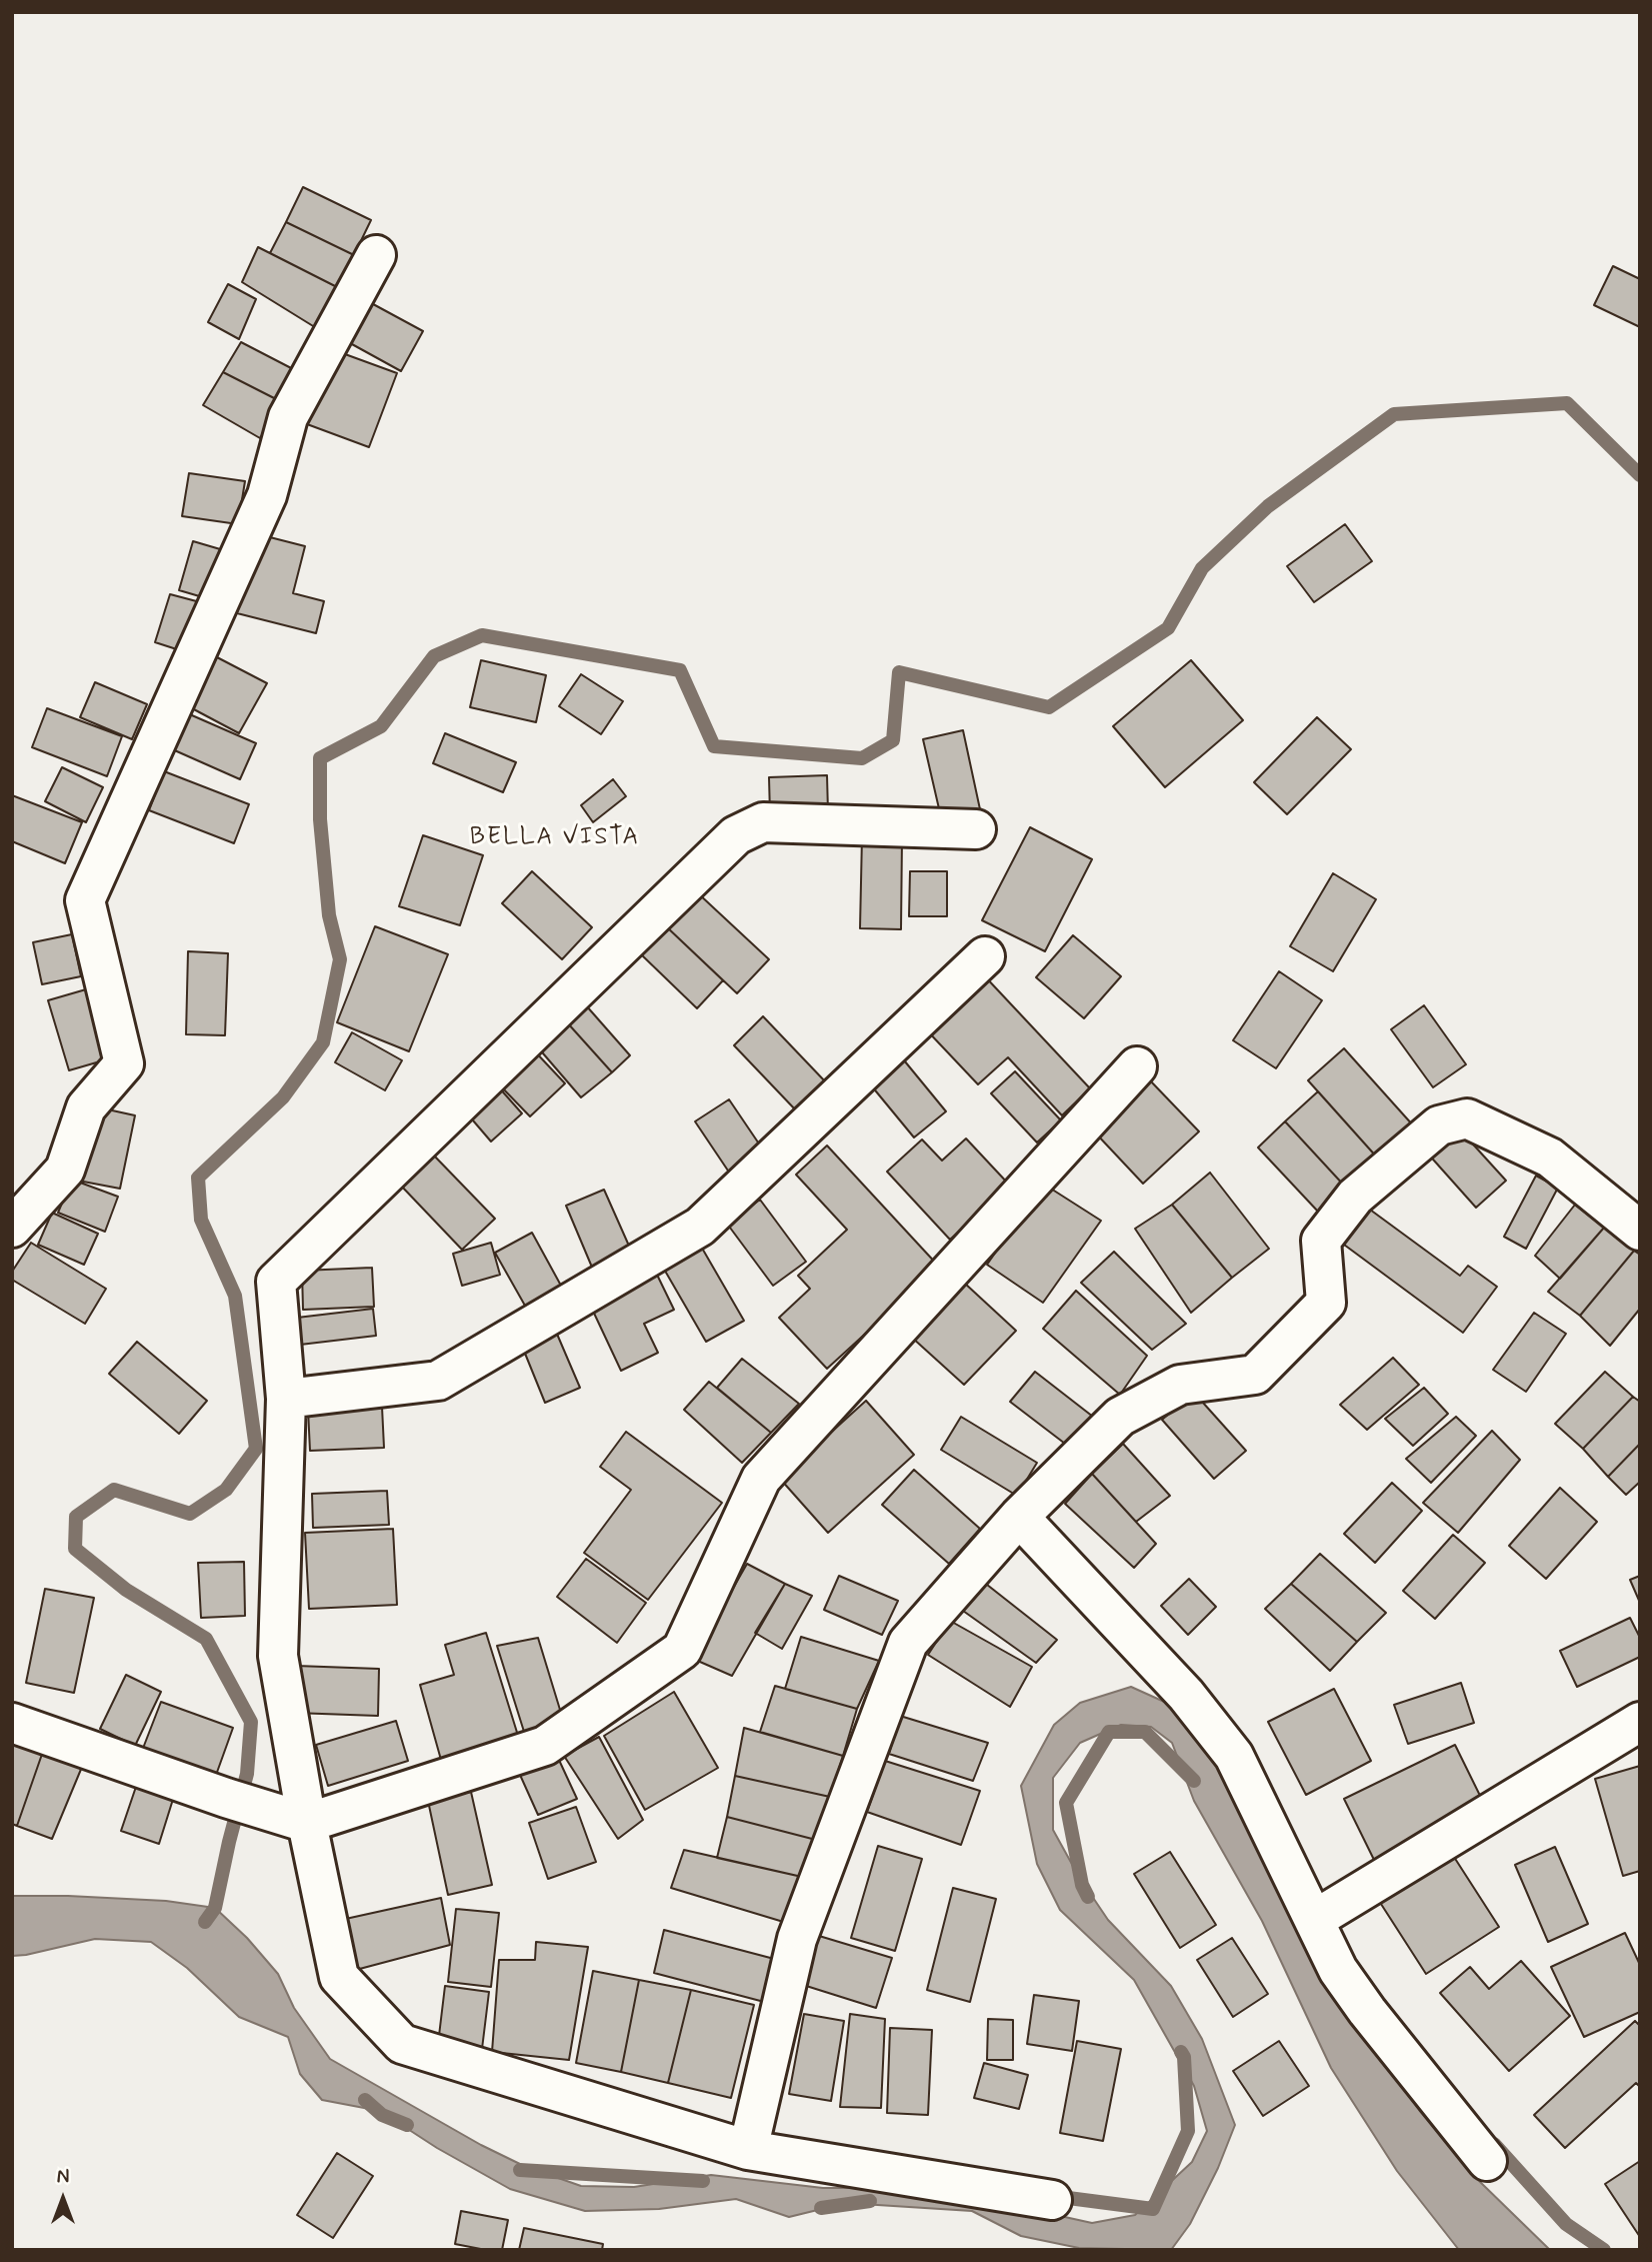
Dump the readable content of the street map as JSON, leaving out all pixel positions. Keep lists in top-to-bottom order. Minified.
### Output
{"districts":["BELLA VISTA"],"north":"top"}
